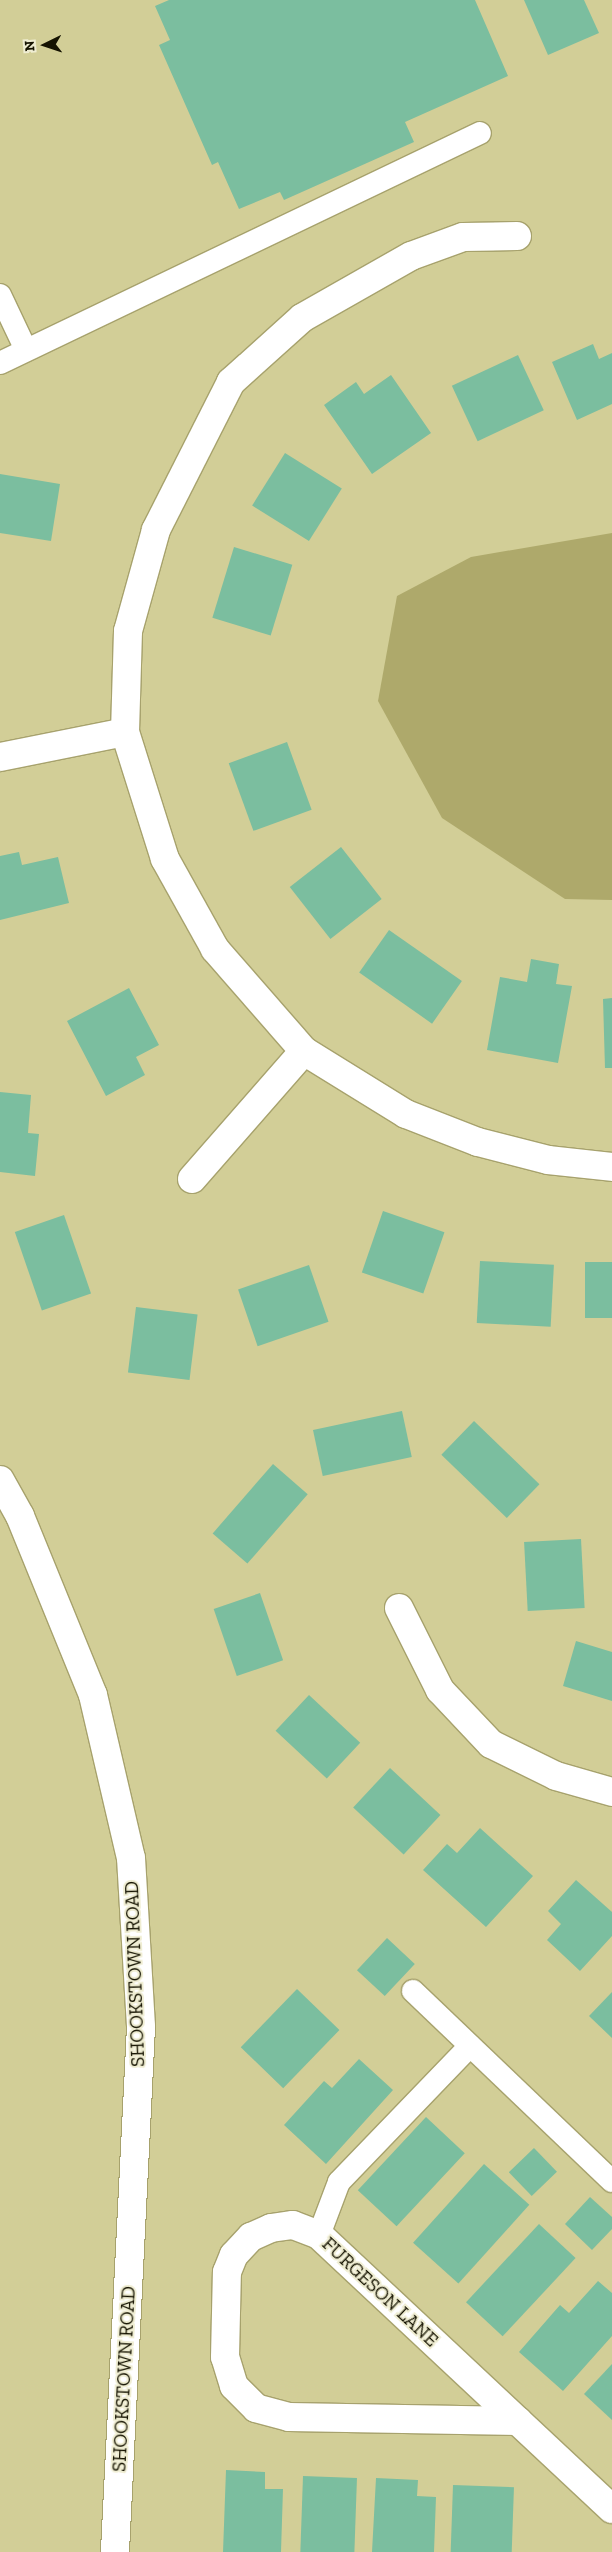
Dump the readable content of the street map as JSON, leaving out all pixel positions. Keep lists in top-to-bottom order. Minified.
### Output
{"streets":{"street":["SHOOKSTOWN ROAD","FURGESON LANE"]},"north":"left"}
